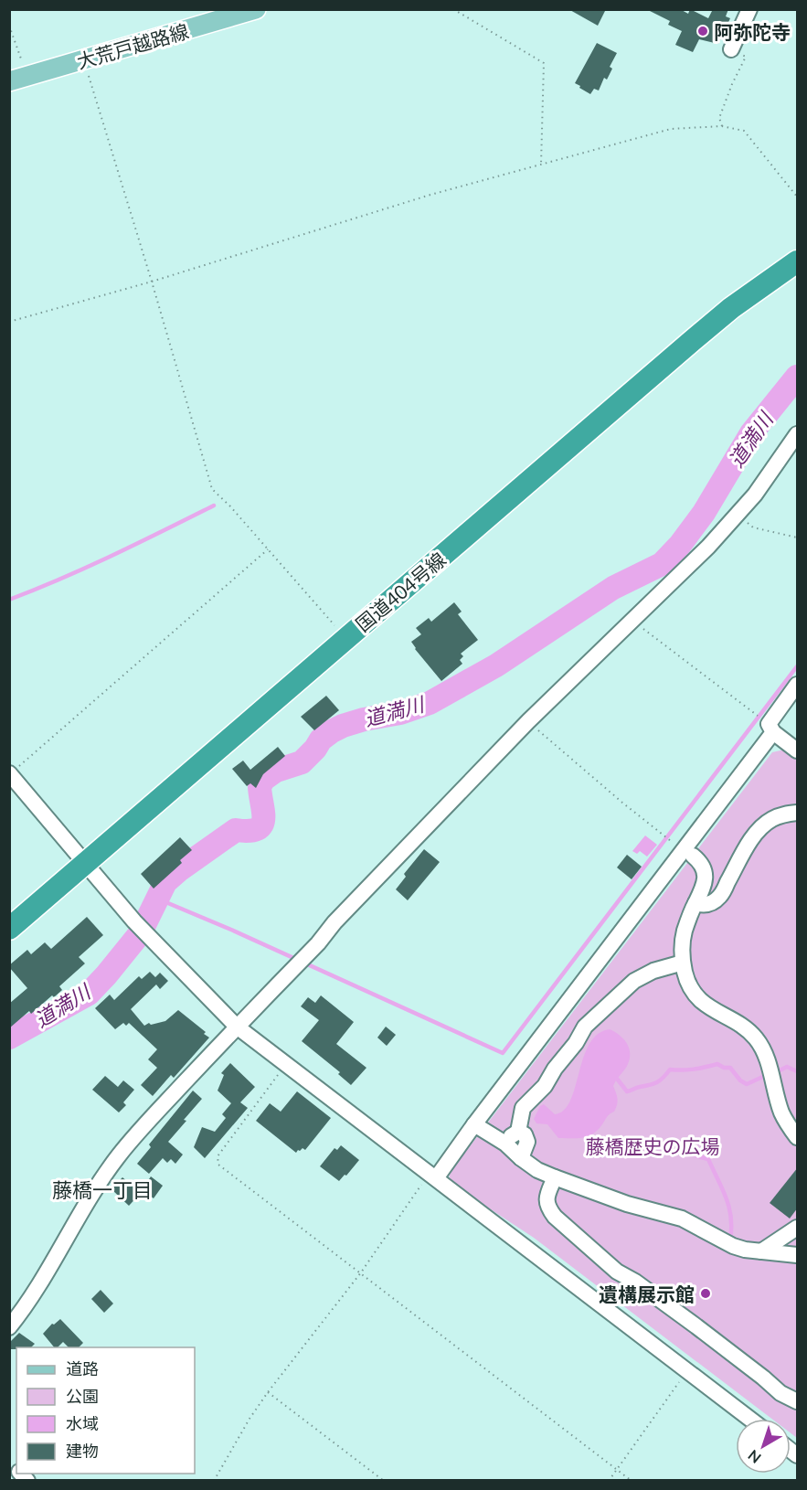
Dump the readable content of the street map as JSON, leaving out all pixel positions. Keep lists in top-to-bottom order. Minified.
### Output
{"streets":{"highway":["国道404号線"],"main road":["大荒戸越路線"]},"districts":["藤橋一丁目"],"water":["道満川"],"parks":["藤橋歴史の広場"],"places":["阿弥陀寺","遺構展示館"],"legend":["道路","公園","水域","建物"],"north":"bottom left"}
